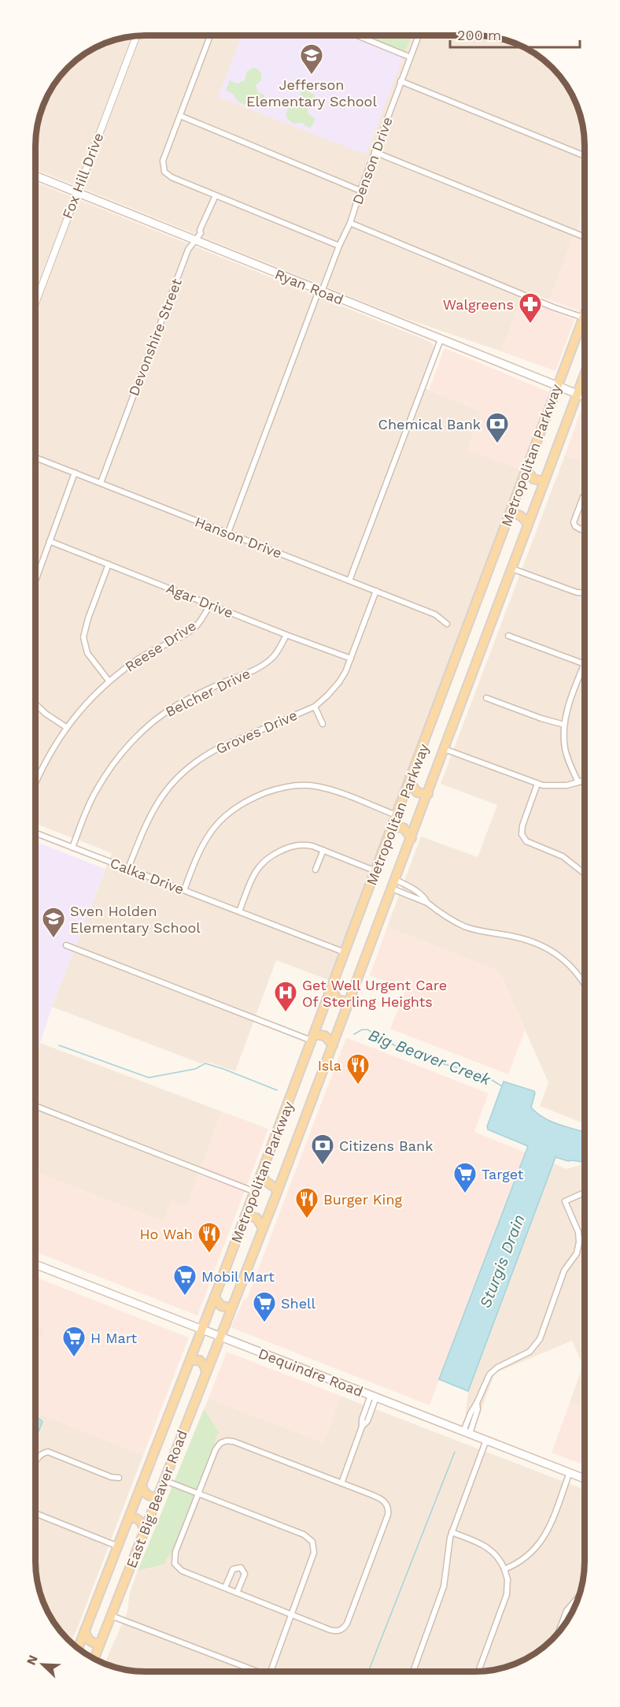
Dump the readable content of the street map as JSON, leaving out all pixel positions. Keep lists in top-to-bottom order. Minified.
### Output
{"streets":{"main road":["Ryan Road","Metropolitan Parkway","Dequindre Road","East Big Beaver Road"],"street":["Denson Drive","Fox Hill Drive","Devonshire Street","Hanson Drive","Agar Drive","Reese Drive","Belcher Drive","Groves Drive","Calka Drive"]},"crossings":[["Denson Drive","Ryan Road"],["Denson Drive","Hanson Drive"],["Fox Hill Drive","Ryan Road"],["Ryan Road","Devonshire Street"],["Ryan Road","Metropolitan Parkway"],["Devonshire Street","Hanson Drive"],["Metropolitan Parkway","Calka Drive"],["Metropolitan Parkway","Dequindre Road"],["Metropolitan Parkway","East Big Beaver Road"],["Hanson Drive","Groves Drive"],["Agar Drive","Reese Drive"],["Agar Drive","Belcher Drive"],["Agar Drive","Groves Drive"],["Belcher Drive","Calka Drive"],["Groves Drive","Calka Drive"],["Dequindre Road","East Big Beaver Road"]],"water":["Big Beaver Creek","Sturgis Drain"],"places":{"school or university":["Jefferson Elementary School","Sven Holden Elementary School"],"pharmacy":["Walgreens"],"bank":["Chemical Bank","Citizens Bank"],"hospital":["Get Well Urgent Care Of Sterling Heights"],"restaurant":["Isla","Burger King","Ho Wah"],"supermarket":["Target","Mobil Mart","Shell","H Mart"]},"scale_bar":"200 m","north":"top left"}
